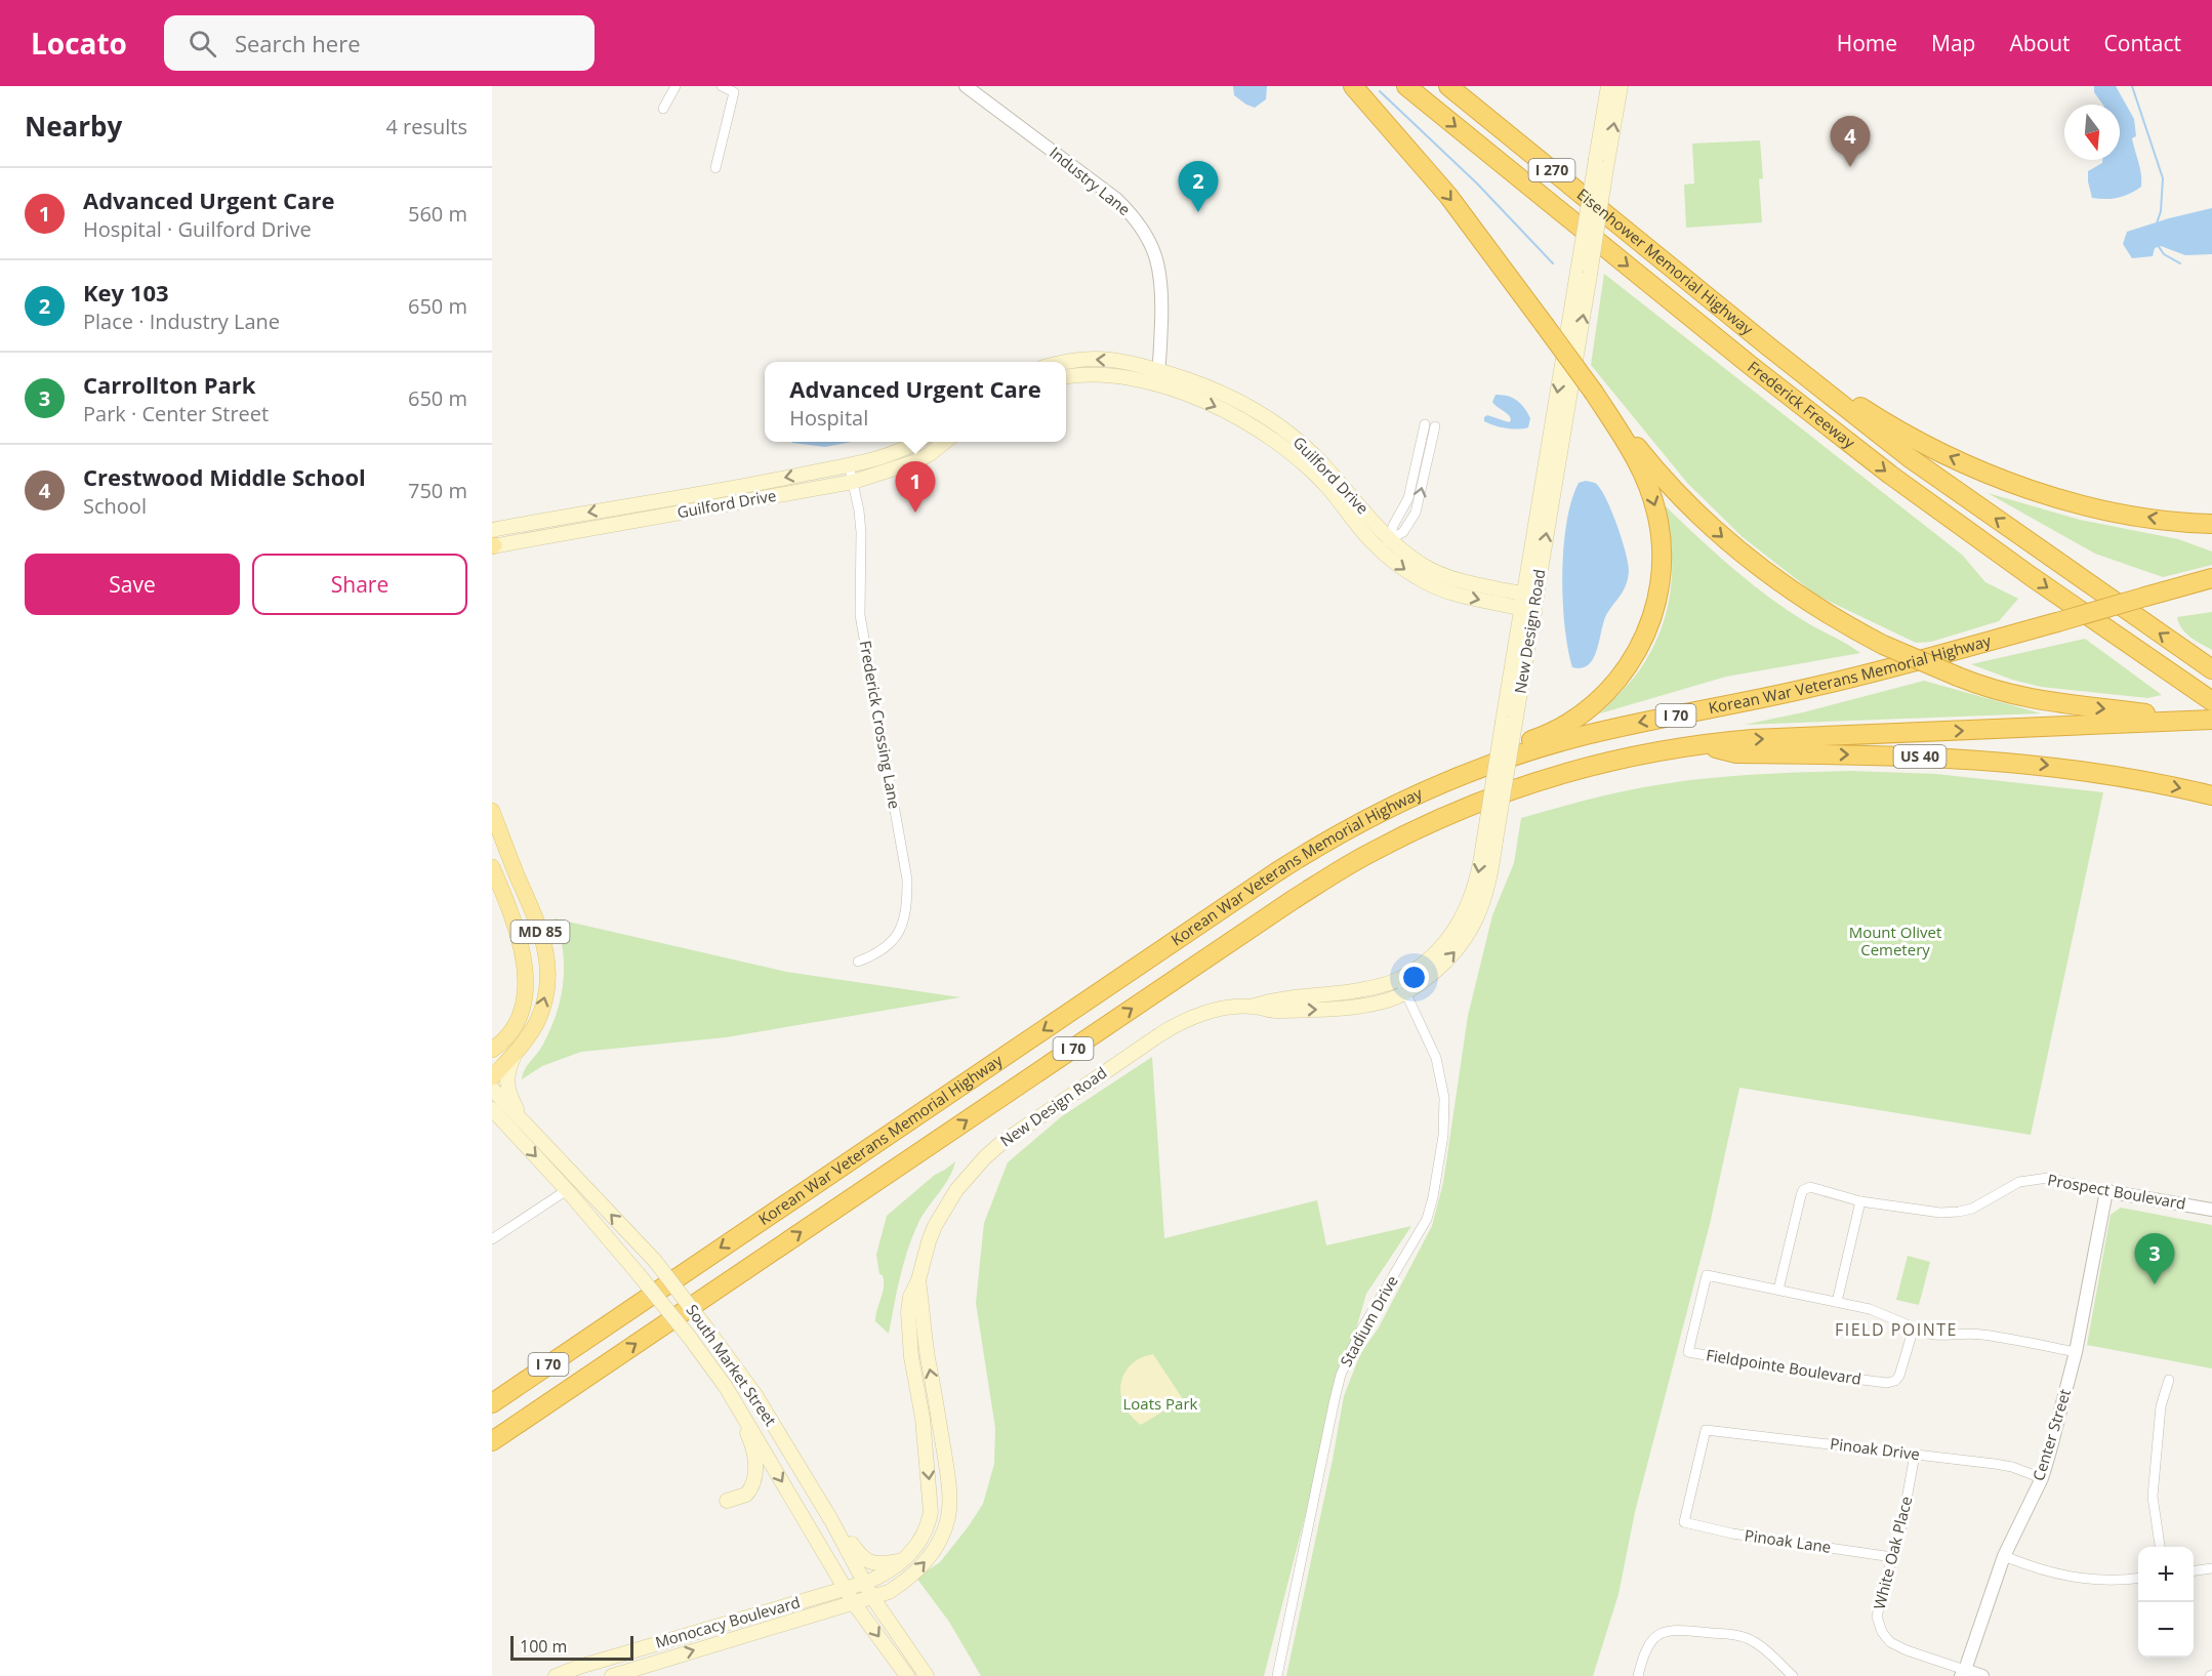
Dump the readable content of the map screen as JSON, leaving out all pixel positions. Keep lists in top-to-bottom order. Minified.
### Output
{"streets":{"highway":["I 270","Eisenhower Memorial Highway","Frederick Freeway","Korean War Veterans Memorial Highway","I 70","US 40"],"main road":["Guilford Drive","New Design Road","MD 85","South Market Street","Monocacy Boulevard"],"street":["Industry Lane","Frederick Crossing Lane","Prospect Boulevard","Stadium Drive","Fieldpointe Boulevard","Center Street","Pinoak Drive","Pinoak Lane","White Oak Place"]},"crossings":[["Industry Lane","Guilford Drive"],["Eisenhower Memorial Highway","Frederick Freeway"],["Guilford Drive","New Design Road"],["Guilford Drive","Frederick Crossing Lane"],["New Design Road","Stadium Drive"],["New Design Road","South Market Street"],["New Design Road","Monocacy Boulevard"],["Korean War Veterans Memorial Highway","I 70"],["Korean War Veterans Memorial Highway","US 40"],["Prospect Boulevard","Fieldpointe Boulevard"],["Prospect Boulevard","Center Street"],["South Market Street","Monocacy Boulevard"],["Fieldpointe Boulevard","Center Street"],["Center Street","Pinoak Drive"],["Center Street","White Oak Place"],["Pinoak Drive","Pinoak Lane"],["Pinoak Drive","White Oak Place"],["Pinoak Lane","White Oak Place"]],"districts":["FIELD POINTE"],"parks":["Mount Olivet Cemetery","Loats Park"],"scale_bar":"100 m","north":"bottom","page":{"header":"Locato","search":"Search here","nav":["Home","Map","About","Contact"],"heading":["Nearby","4 results"],"pins":["4","2","1","3"],"list":[{"mark":"1","name":"Advanced Urgent Care","note":"Hospital · Guilford Drive","value":"560 m"},{"mark":"2","name":"Key 103","note":"Place · Industry Lane","value":"650 m"},{"mark":"3","name":"Carrollton Park","note":"Park · Center Street","value":"650 m"},{"mark":"4","name":"Crestwood Middle School","note":"School","value":"750 m"}],"popup":["Advanced Urgent Care","Hospital"],"buttons":["Save","Share"],"map_buttons":["+","−"],"scale":"100 m"}}
